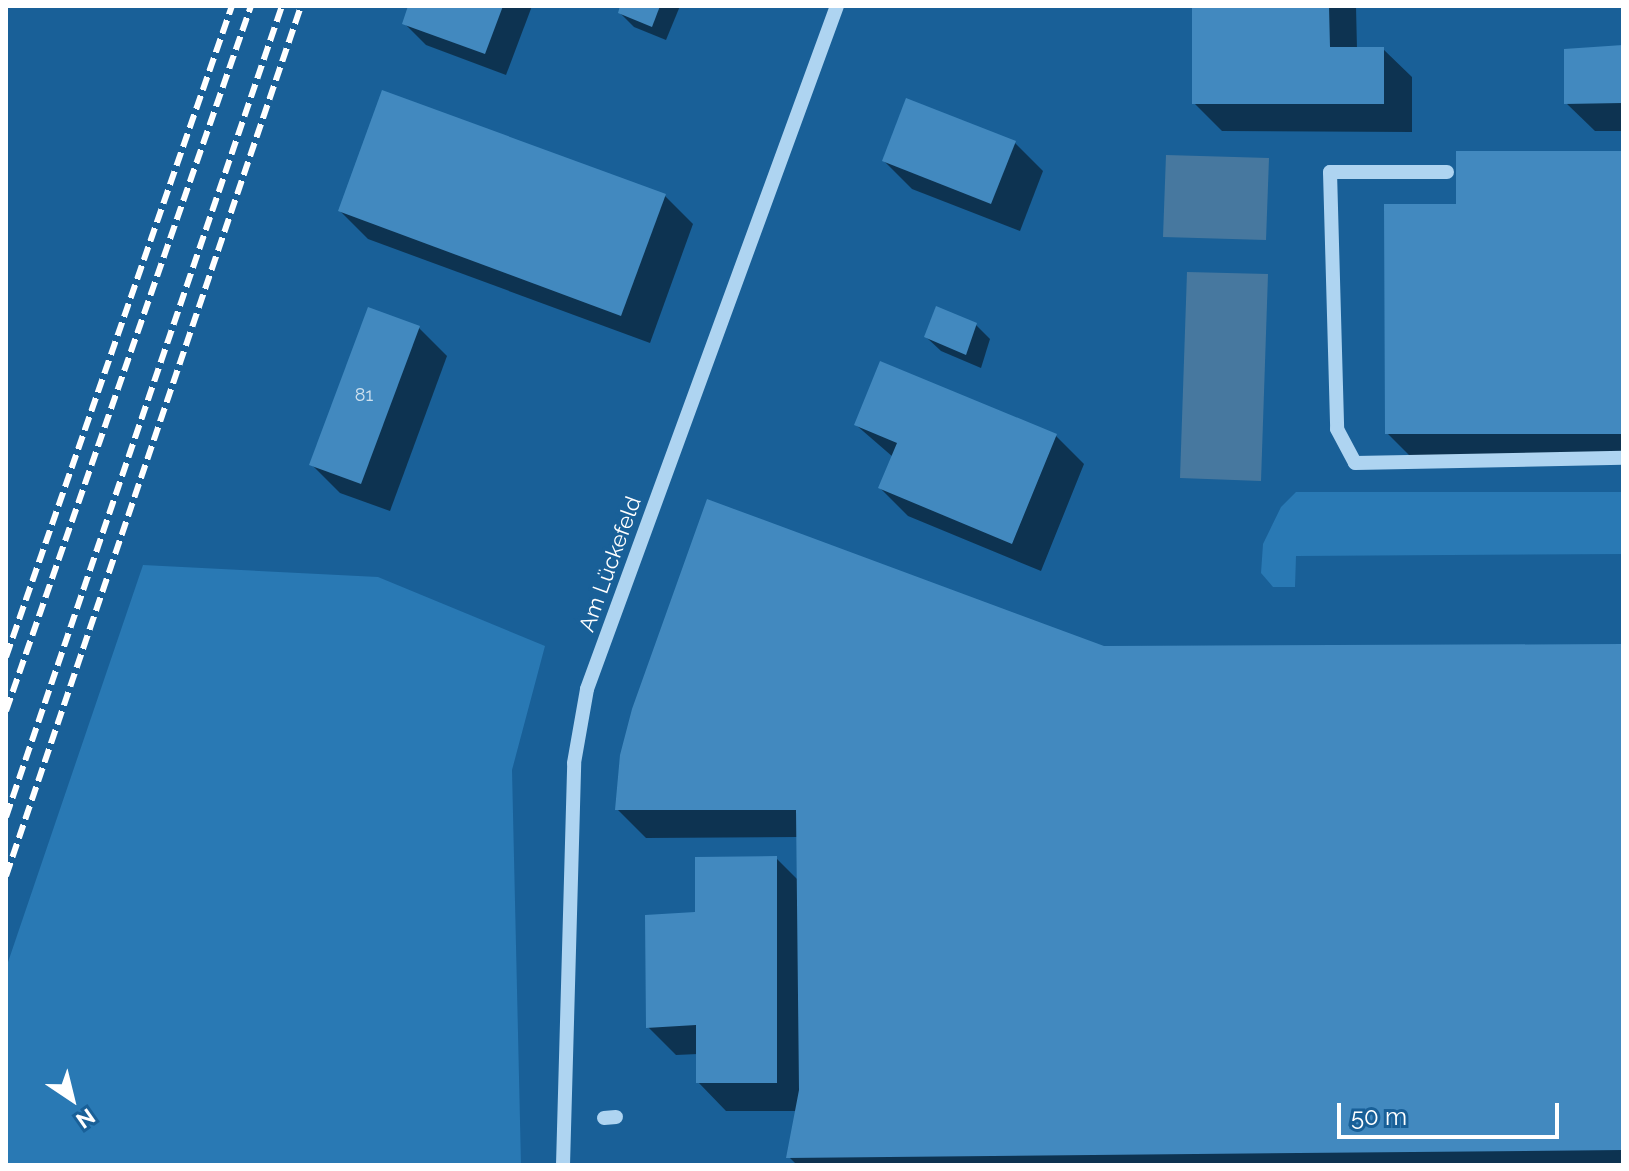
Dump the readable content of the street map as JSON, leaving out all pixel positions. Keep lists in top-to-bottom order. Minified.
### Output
{"streets":{"street":["Am Lückefeld"]},"house_numbers":["81"],"scale_bar":"50 m","north":"bottom right"}
